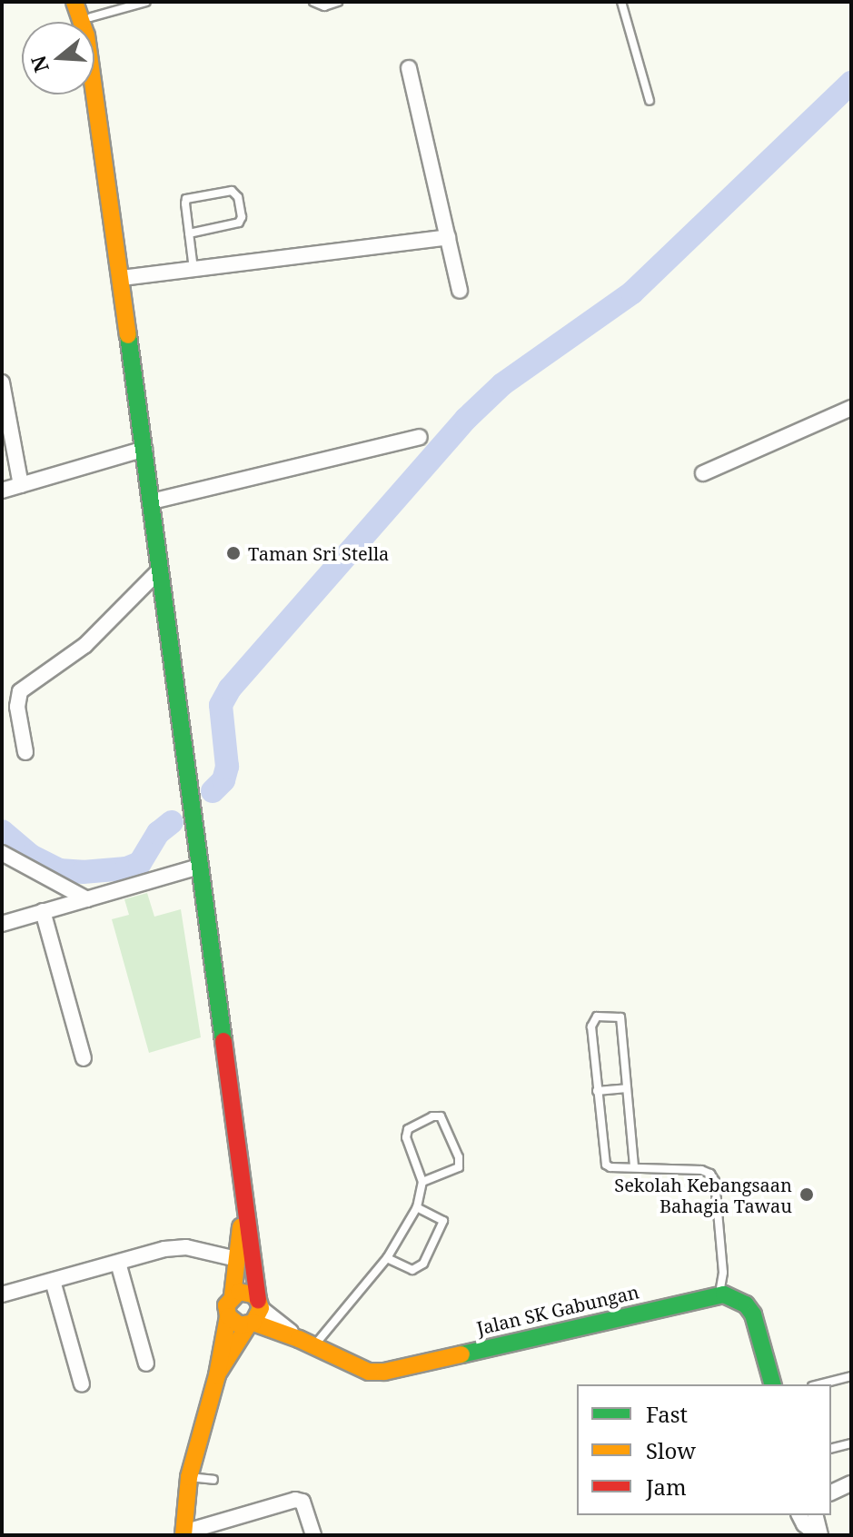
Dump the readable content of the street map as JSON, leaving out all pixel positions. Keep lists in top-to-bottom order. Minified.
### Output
{"streets":{"street":["Jalan SK Gabungan"]},"places":["Taman Sri Stella","Sekolah Kebangsaan Bahagia Tawau"],"legend":["Fast","Slow","Jam"],"north":"left"}
